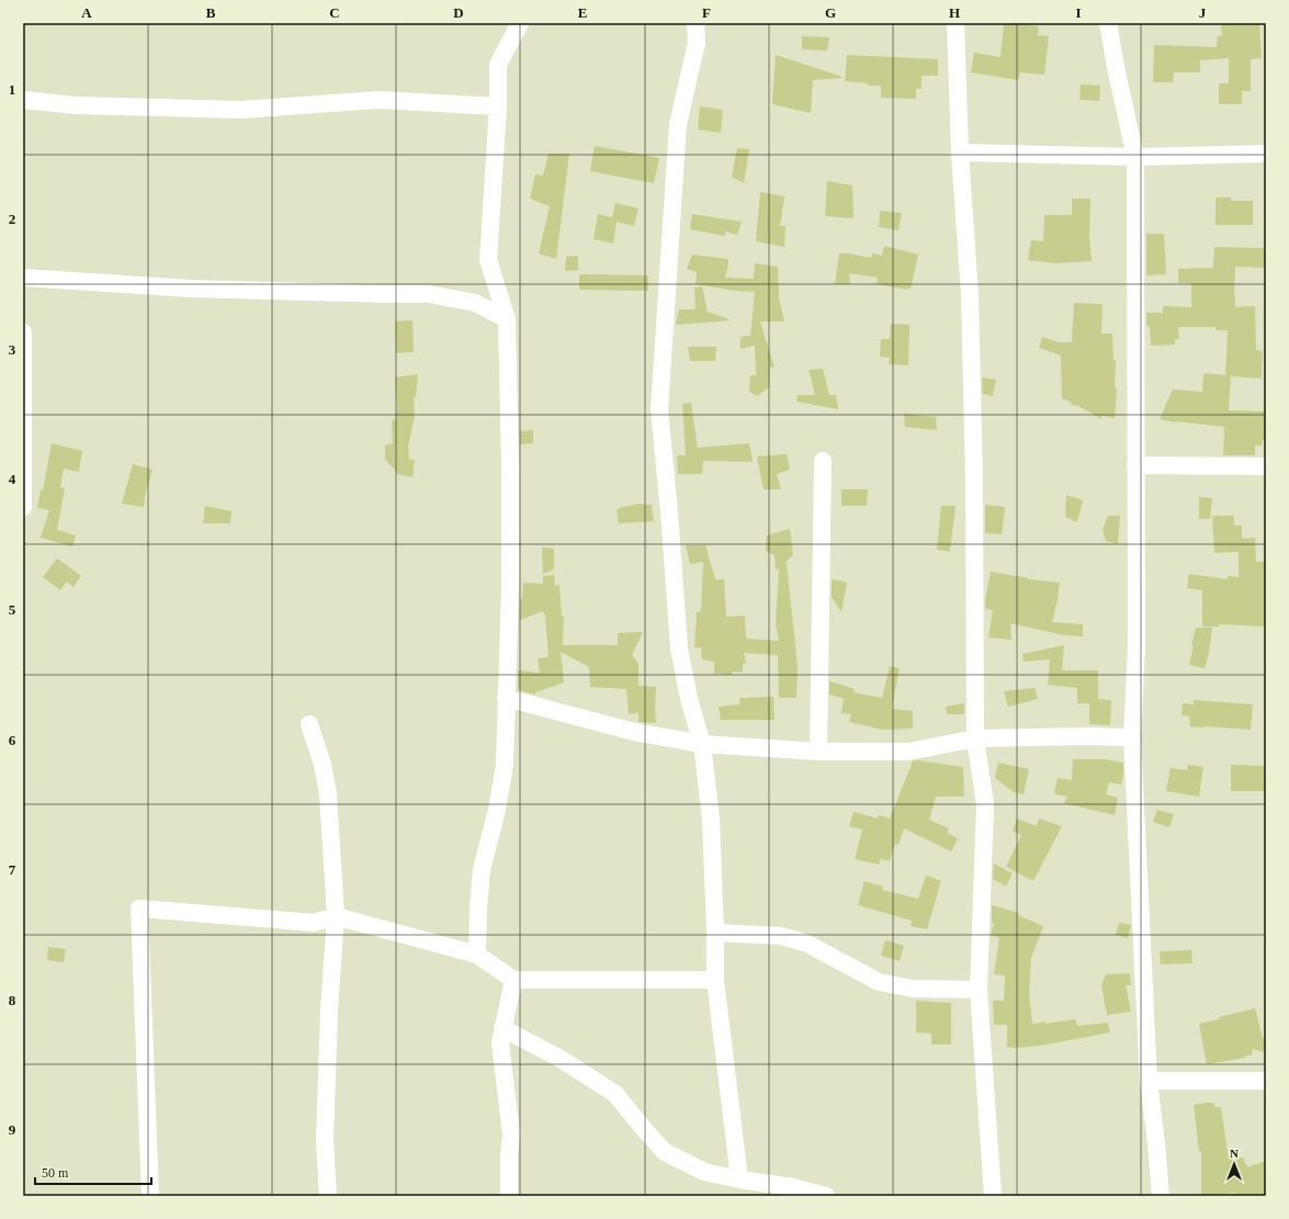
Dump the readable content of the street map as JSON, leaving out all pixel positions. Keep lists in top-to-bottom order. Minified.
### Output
{"scale_bar":"50 m","north":"top","grid":{"columns":["A","B","C","D","E","F","G","H","I","J"],"rows":["1","2","3","4","5","6","7","8","9"]}}
